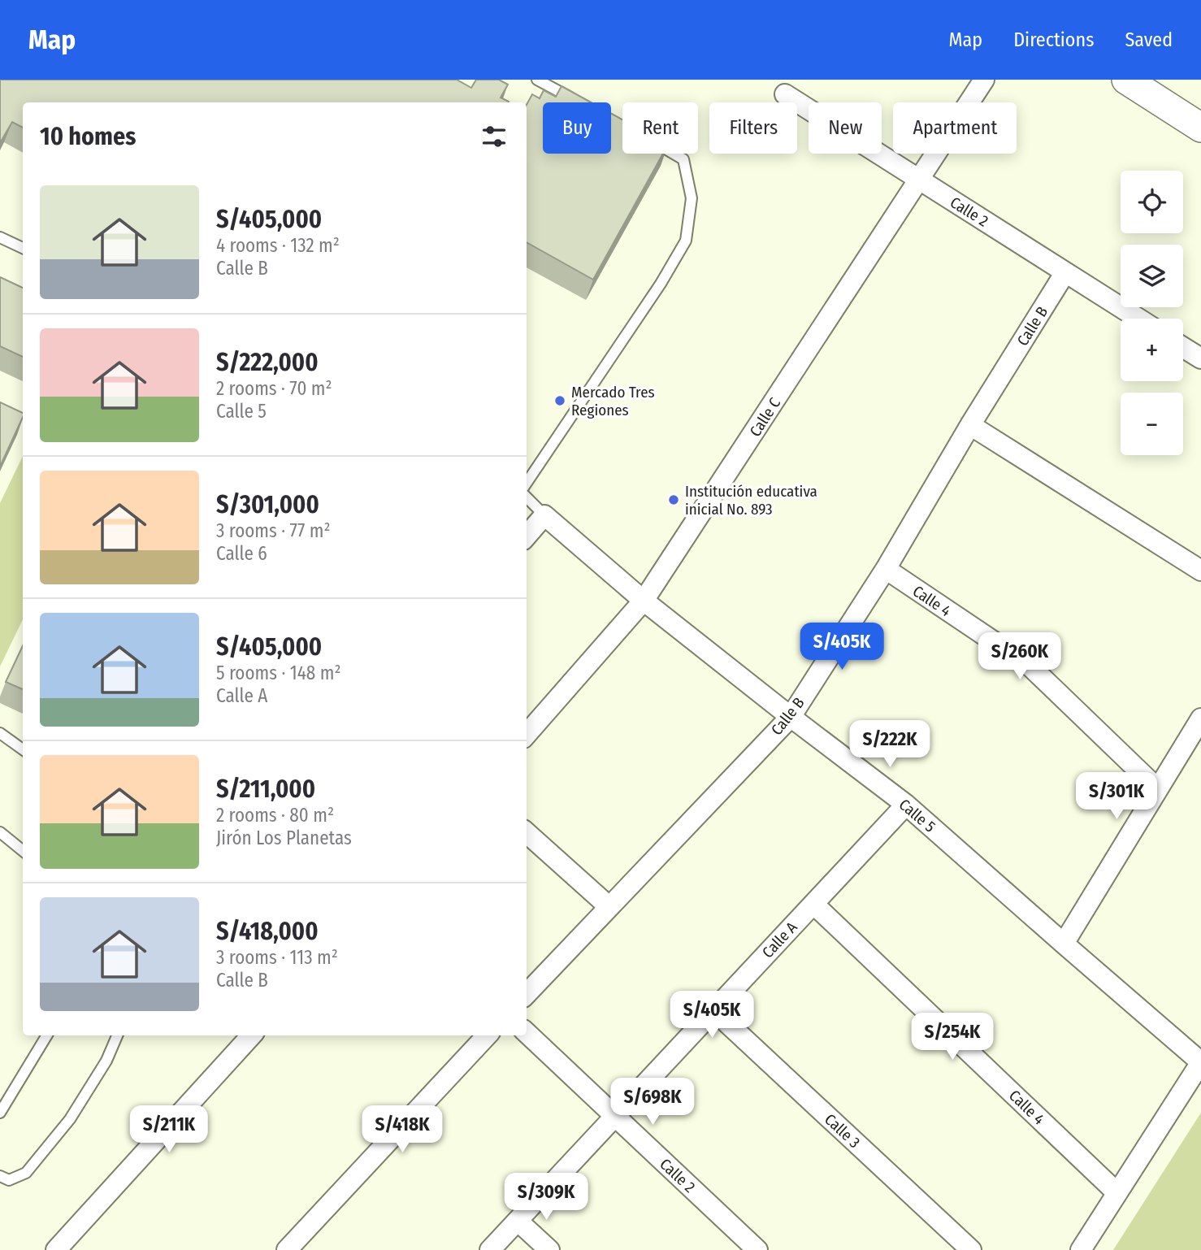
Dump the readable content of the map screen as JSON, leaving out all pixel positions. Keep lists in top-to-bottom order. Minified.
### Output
{"streets":{"street":["Calle 2","Calle B","Calle C","Calle 4","Calle 5","Calle A","Calle 3"]},"crossings":[["Calle 2","Calle B"],["Calle 2","Calle C"],["Calle 2","Calle A"],["Calle B","Calle 4"],["Calle B","Calle 5"],["Calle C","Calle 5"],["Calle 4","Calle A"],["Calle 5","Calle A"],["Calle A","Calle 3"]],"places":["Mercado Tres Regiones","Institución educativa inicial No. 893"],"page":{"header":"Map","nav":["Map","Directions","Saved"],"chip":["Buy","Rent","Filters","New","Apartment"],"heading":"10 homes","map_buttons":["+","−"],"list":[{"name":"S/405,000","note":"4 rooms · 132 m² · Calle B"},{"name":"S/222,000","note":"2 rooms · 70 m² · Calle 5"},{"name":"S/301,000","note":"3 rooms · 77 m² · Calle 6"},{"name":"S/405,000","note":"5 rooms · 148 m² · Calle A"},{"name":"S/211,000","note":"2 rooms · 80 m² · Jirón Los Planetas"},{"name":"S/418,000","note":"3 rooms · 113 m² · Calle B"}],"price":["S/405K","S/260K","S/222K","S/301K","S/405K","S/254K","S/698K","S/211K","S/418K","S/309K"]}}
